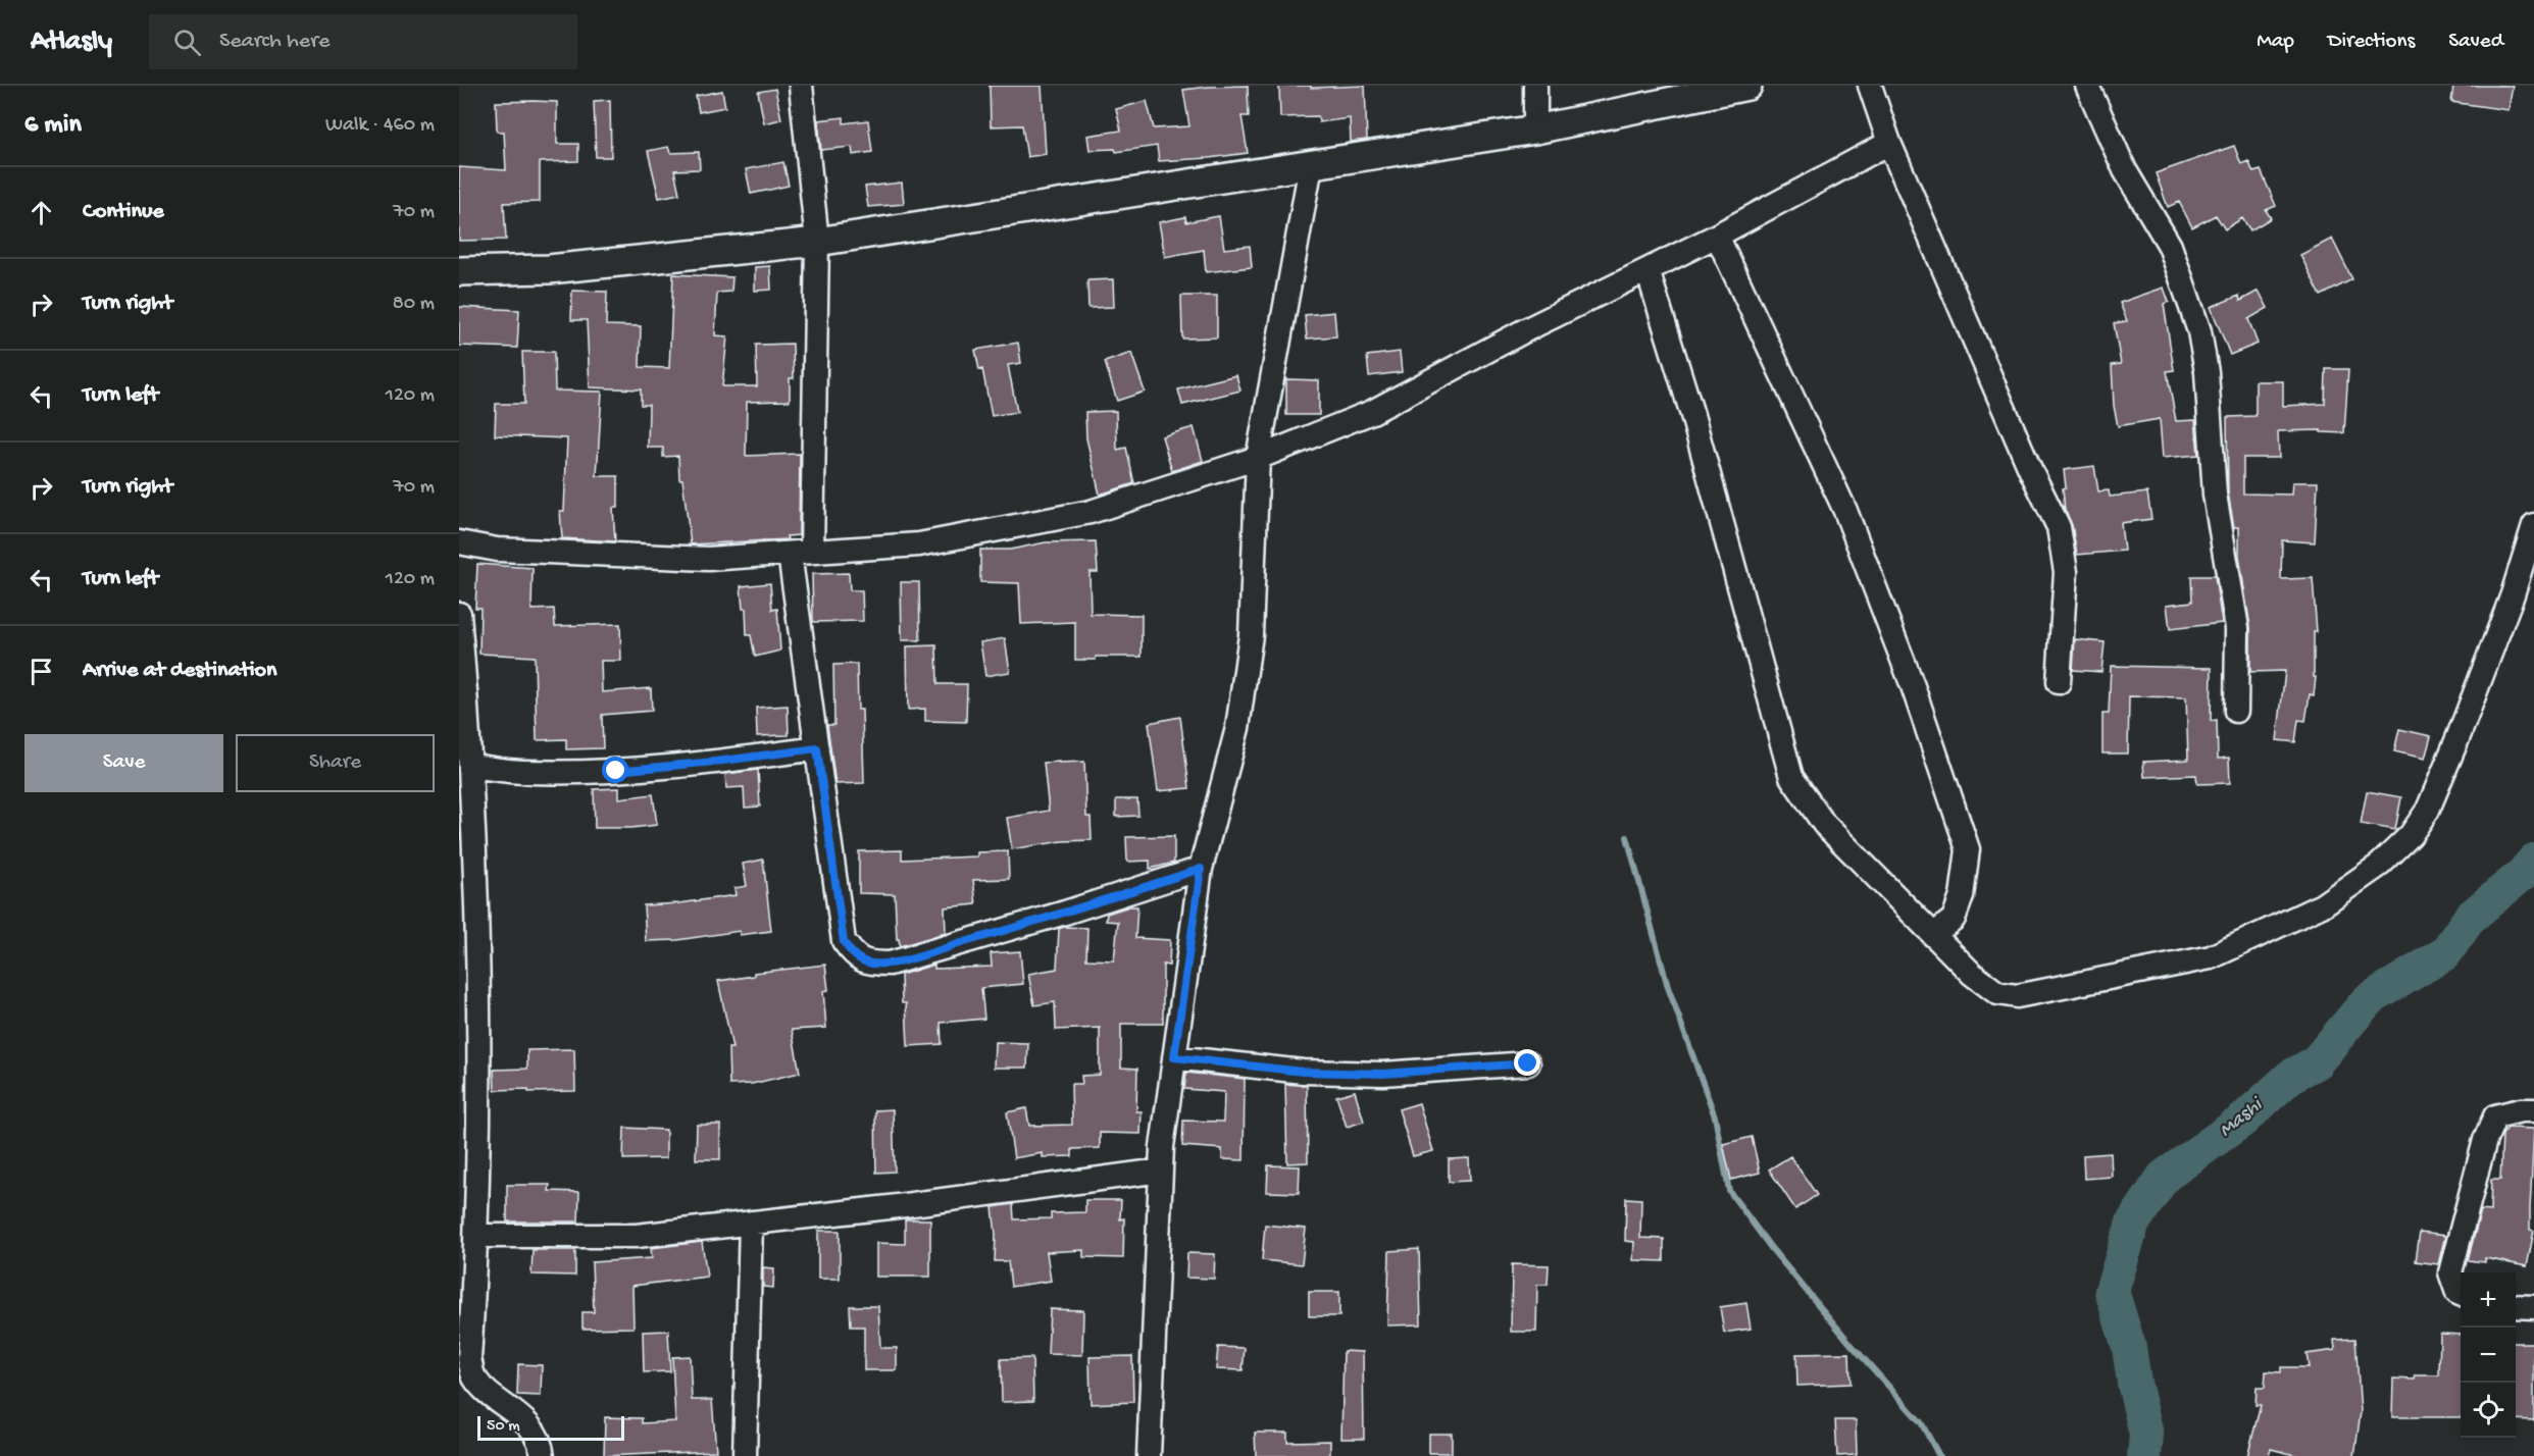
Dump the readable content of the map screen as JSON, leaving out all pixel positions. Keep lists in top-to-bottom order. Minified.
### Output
{"water":["Mashi"],"scale_bar":"50 m","page":{"header":"Atlasly","search":"Search here","nav":["Map","Directions","Saved"],"heading":["6 min","Walk · 460 m"],"list":[["Continue","70 m"],["Turn right","80 m"],["Turn left","120 m"],["Turn right","70 m"],["Turn left","120 m"],"Arrive at destination"],"buttons":["Save","Share"],"map_buttons":["+","−"],"scale":"50 m"}}
